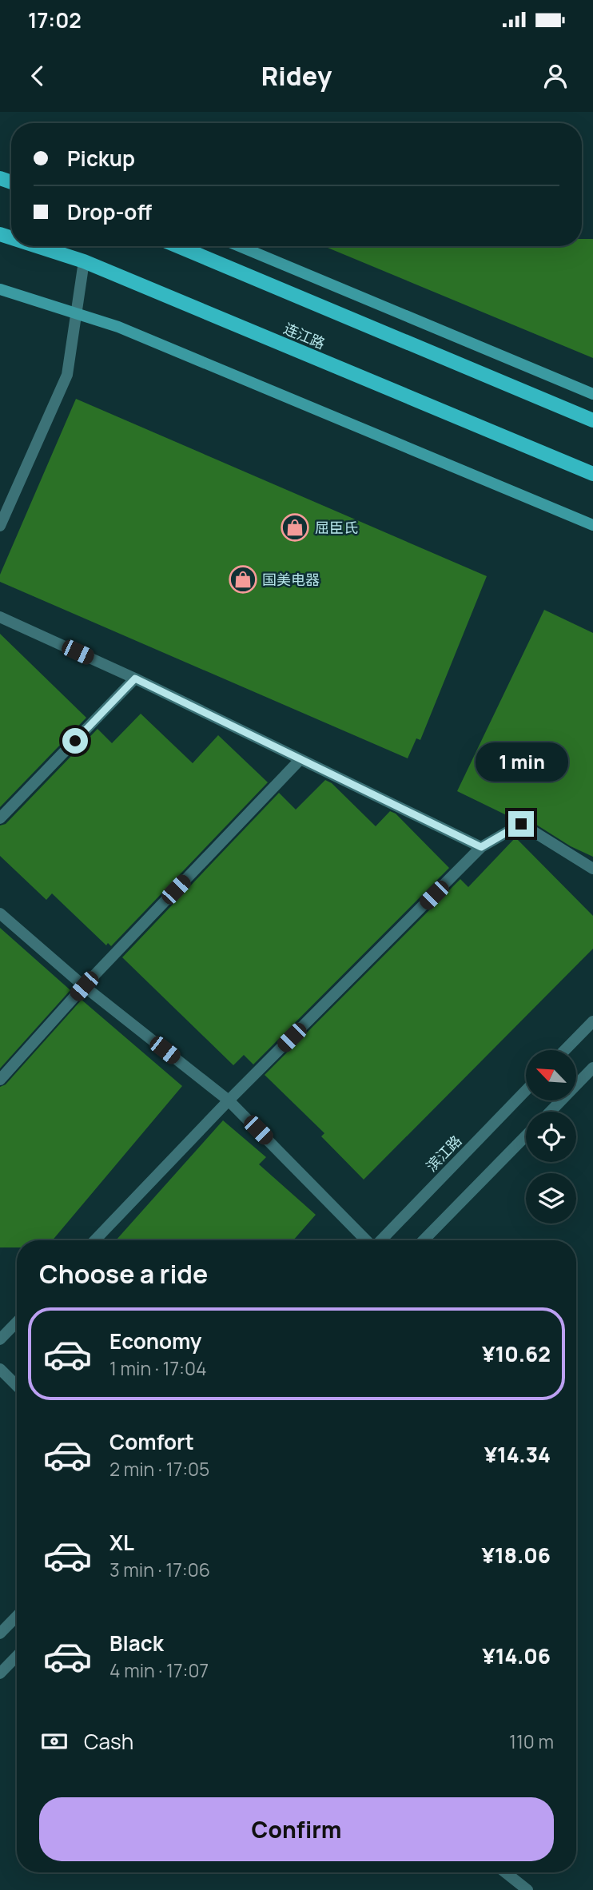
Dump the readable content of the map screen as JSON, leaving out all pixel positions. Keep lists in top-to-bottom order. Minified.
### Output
{"streets":{"main road":["连江路"],"street":["滨江路"]},"places":{"shop":["屈臣氏","国美电器"]},"north":"top left","page":{"status":"17:02","header":"Ridey","banner":["Pickup","Drop-off"],"bubble":"1 min","heading":"Choose a ride","list":[{"name":"Economy","note":"1 min · 17:04","value":"¥10.62"},{"name":"Comfort","note":"2 min · 17:05","value":"¥14.34"},{"name":"XL","note":"3 min · 17:06","value":"¥18.06"},{"name":"Black","note":"4 min · 17:07","value":"¥14.06"}],"pay":["Cash","110 m"],"buttons":"Confirm"}}
